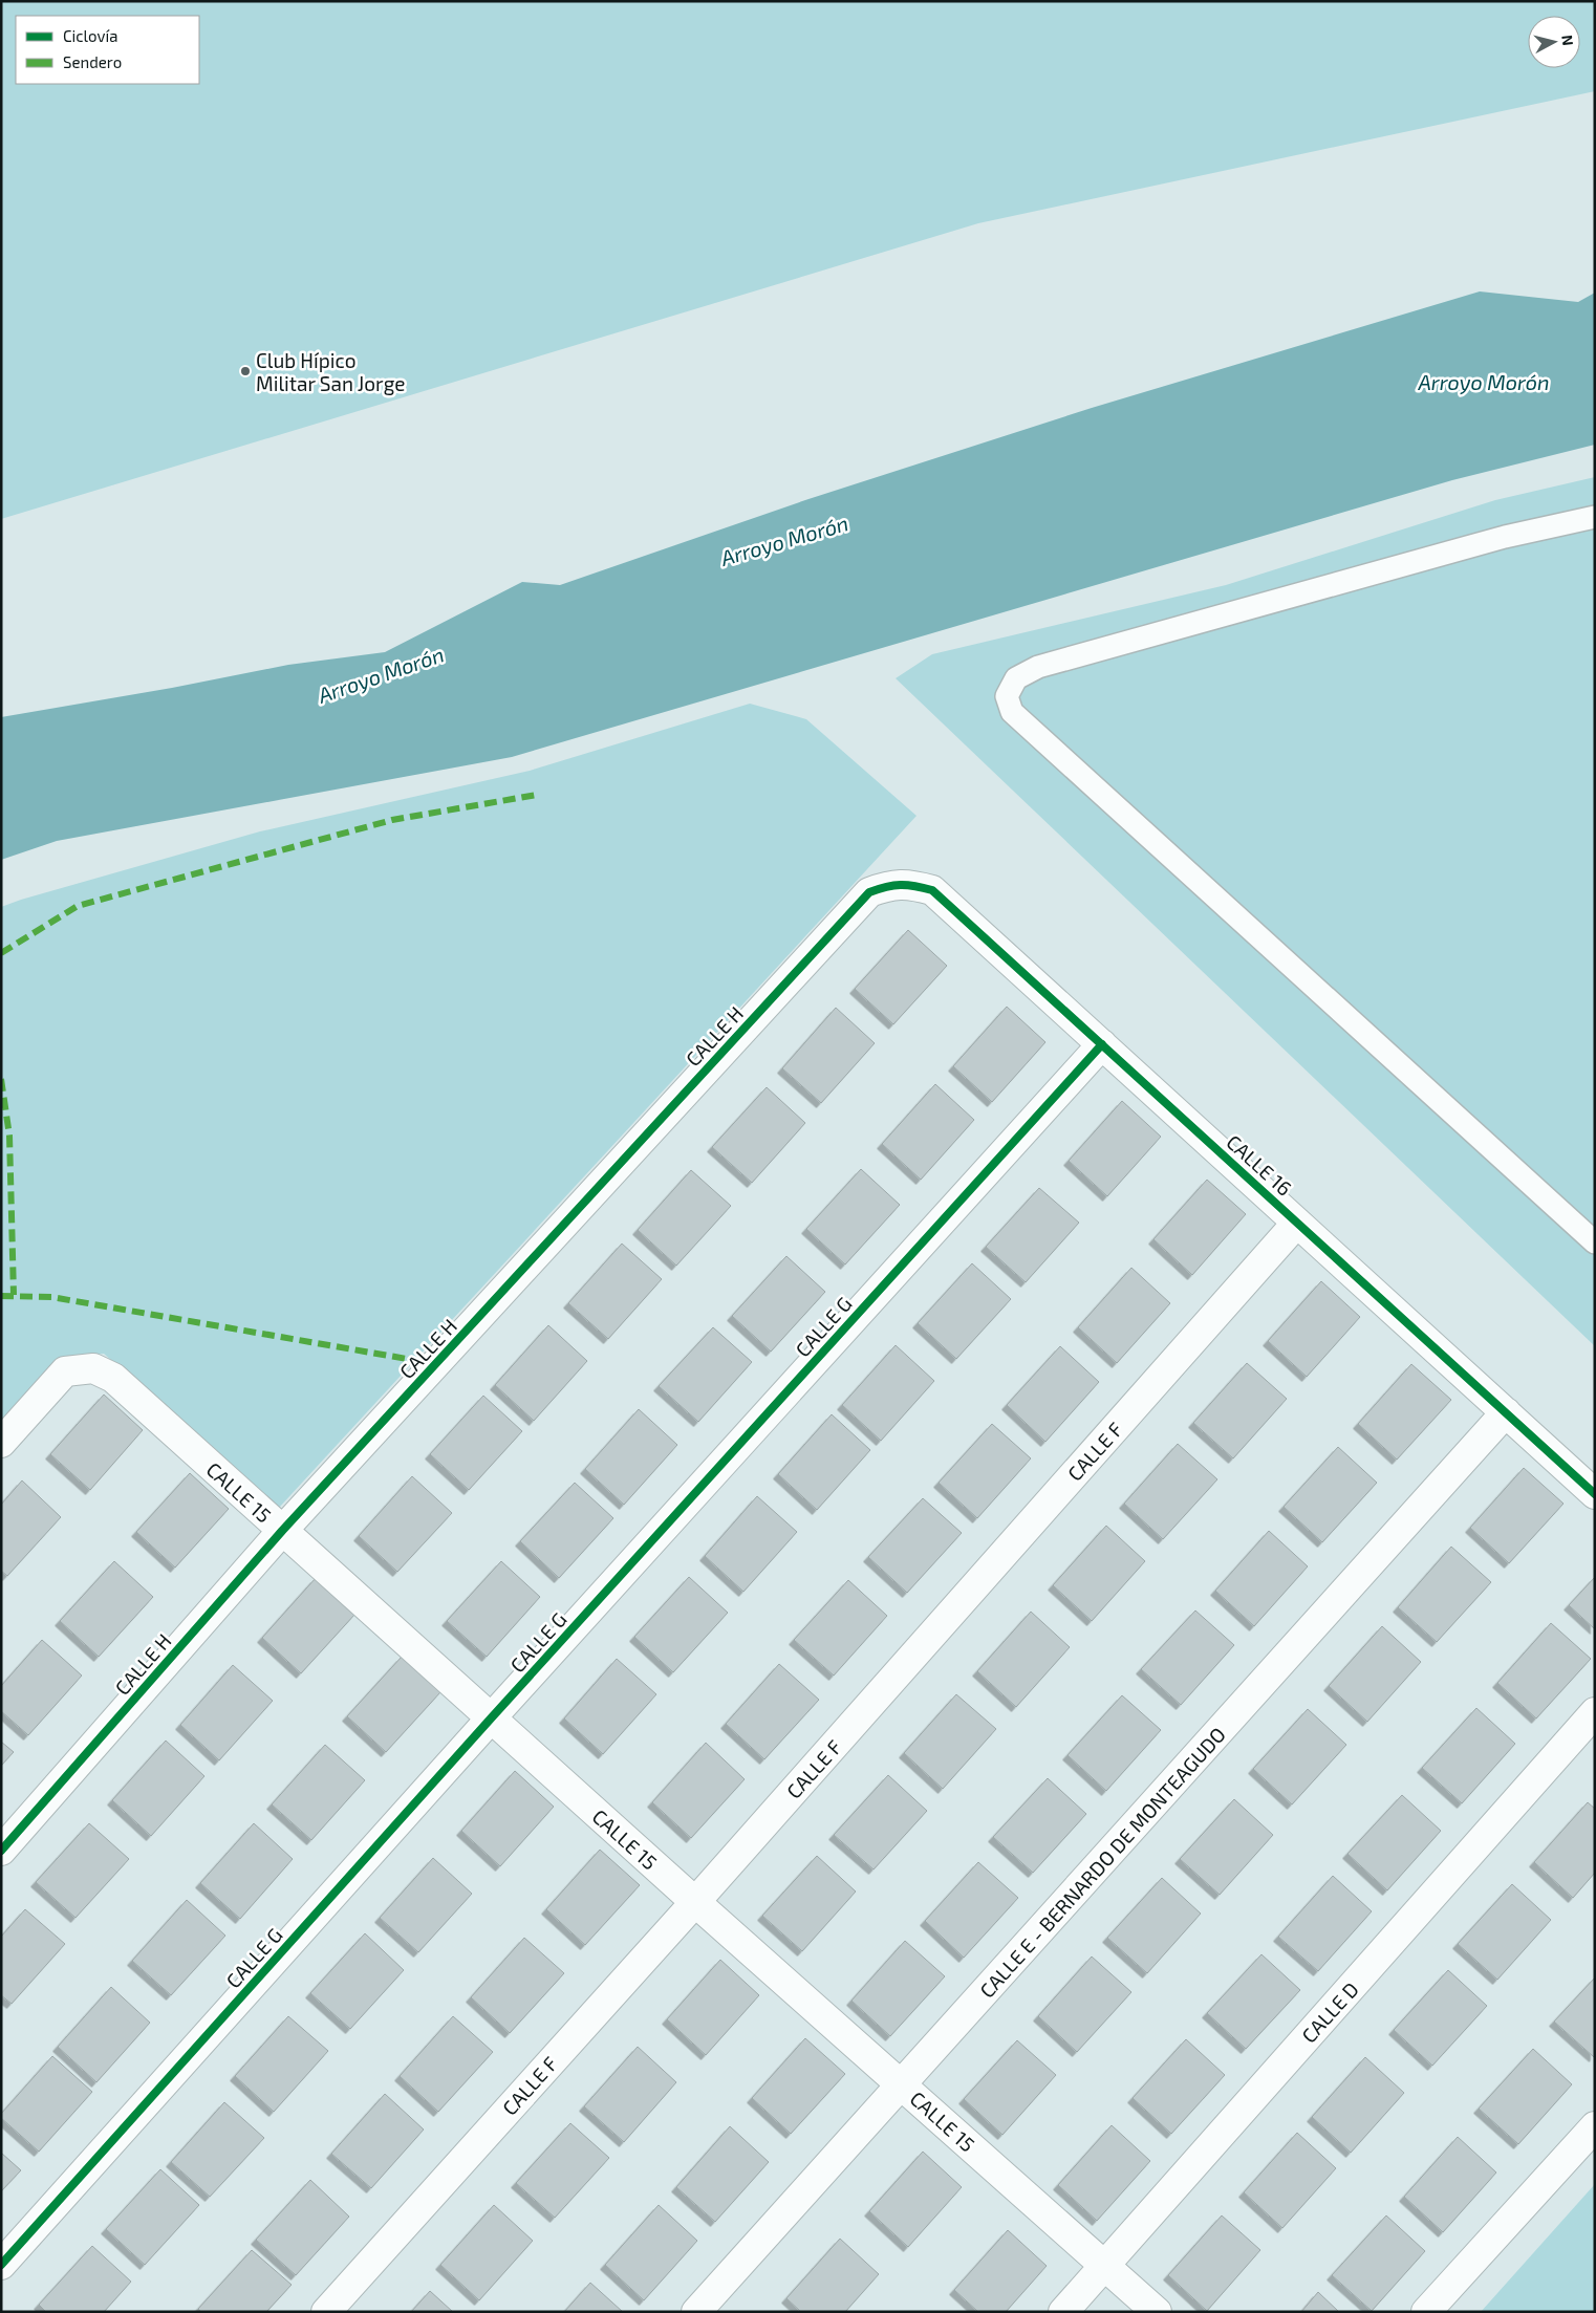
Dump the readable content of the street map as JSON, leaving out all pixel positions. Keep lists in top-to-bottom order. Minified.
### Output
{"streets":{"street":["CALLE H","CALLE 16","CALLE G","CALLE F","CALLE 15","CALLE E - BERNARDO DE MONTEAGUDO","CALLE D"]},"crossings":[["CALLE H","CALLE 16"],["CALLE H","CALLE 15"],["CALLE 16","CALLE G"],["CALLE 16","CALLE F"],["CALLE 16","CALLE E - BERNARDO DE MONTEAGUDO"],["CALLE G","CALLE 15"],["CALLE F","CALLE 15"],["CALLE 15","CALLE E - BERNARDO DE MONTEAGUDO"],["CALLE 15","CALLE D"]],"water":["Arroyo Morón"],"places":["Club Hípico Militar San Jorge"],"legend":["Ciclovía","Sendero"],"north":"right"}
